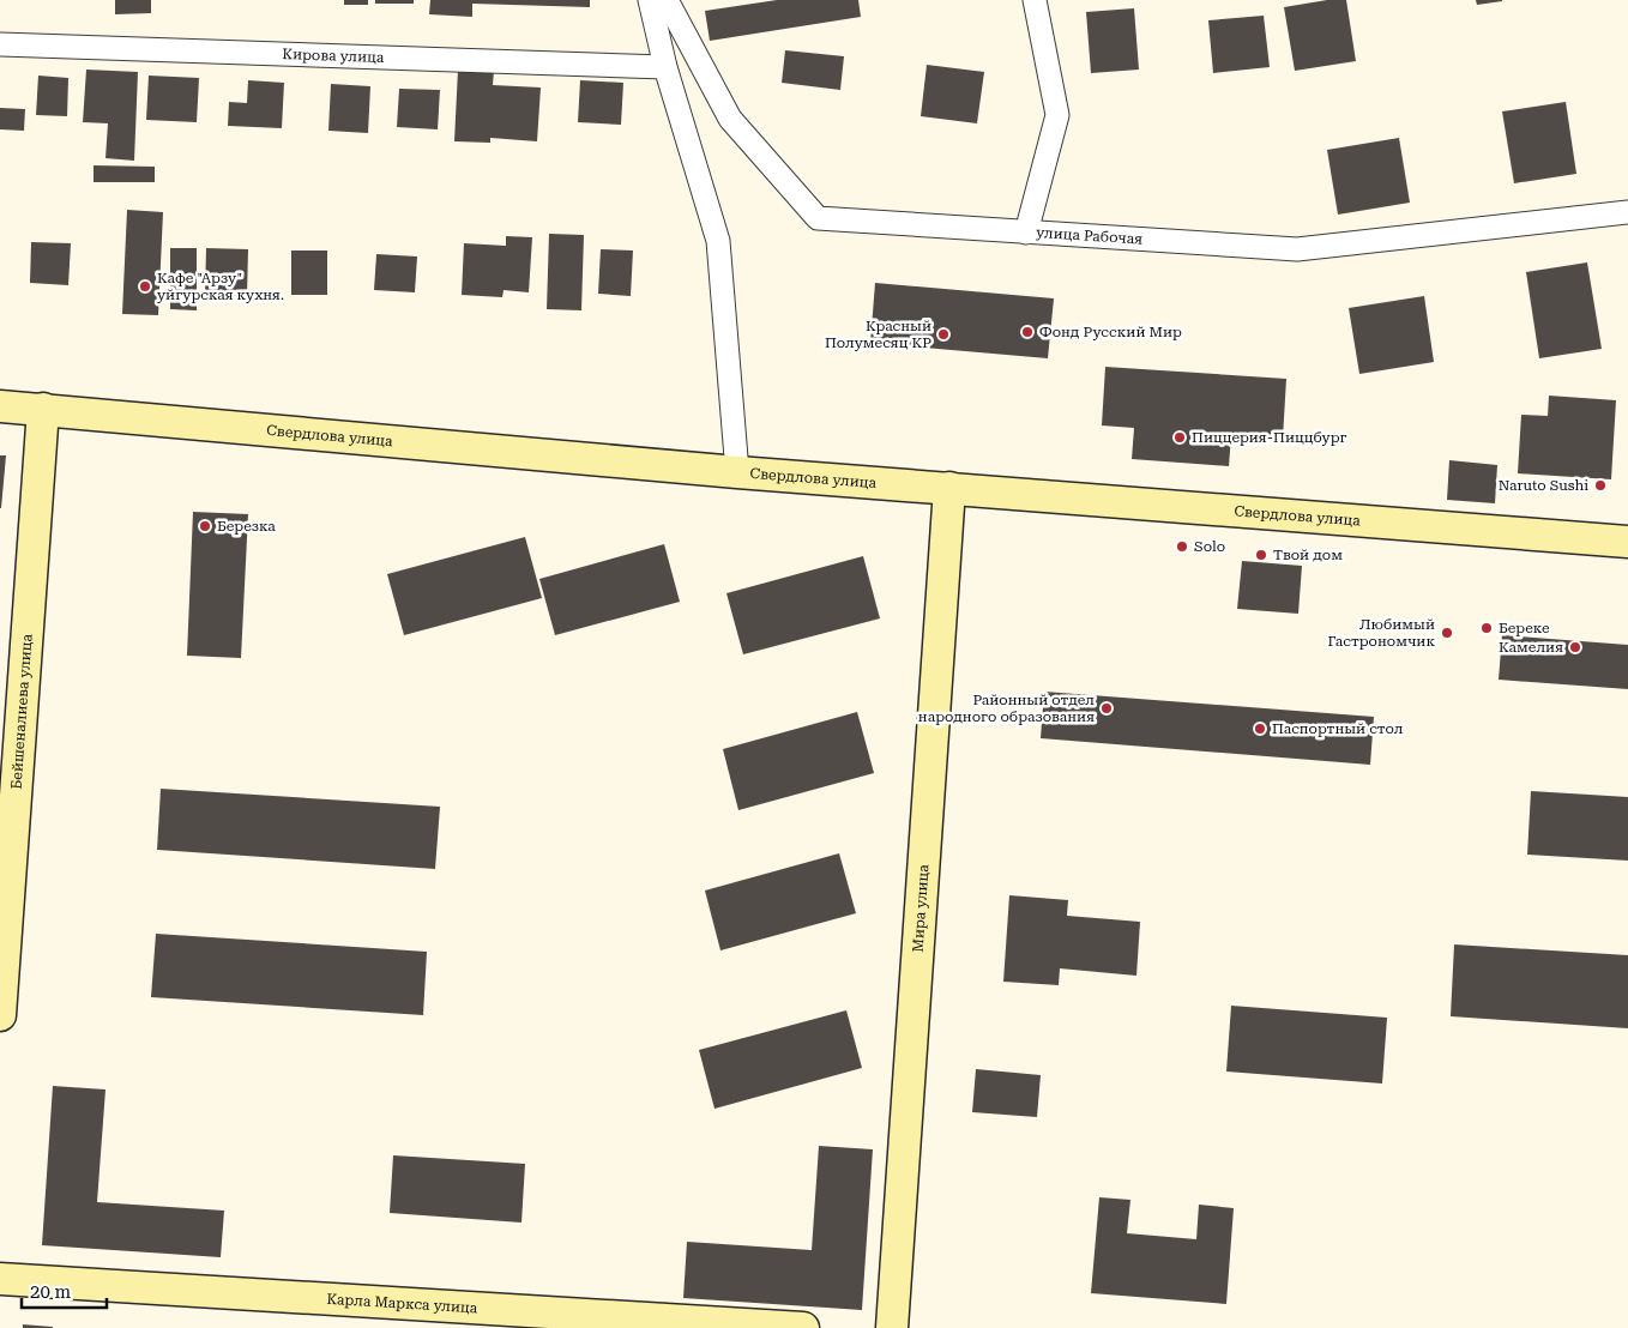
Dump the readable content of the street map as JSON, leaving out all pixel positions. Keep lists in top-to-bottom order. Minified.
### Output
{"streets":{"street":["Кирова улица","улица Рабочая","Свердлова улица","Бейшеналиева улица","Мира улица","Карла Маркса улица"]},"crossings":[["Свердлова улица","Бейшеналиева улица"],["Свердлова улица","Мира улица"]],"places":["Кафе \"Арзу\" уйгурская кухня.","Фонд Русский Мир","Красный Полумесяц КР","Пиццерия-Пиццбург","Naruto Sushi","Березка","Solo","Твой дом","Береке","Любимый Гастрономчик","Камелия","Районный отдел народного образования","Паспортный стол"],"scale_bar":"20 m"}
